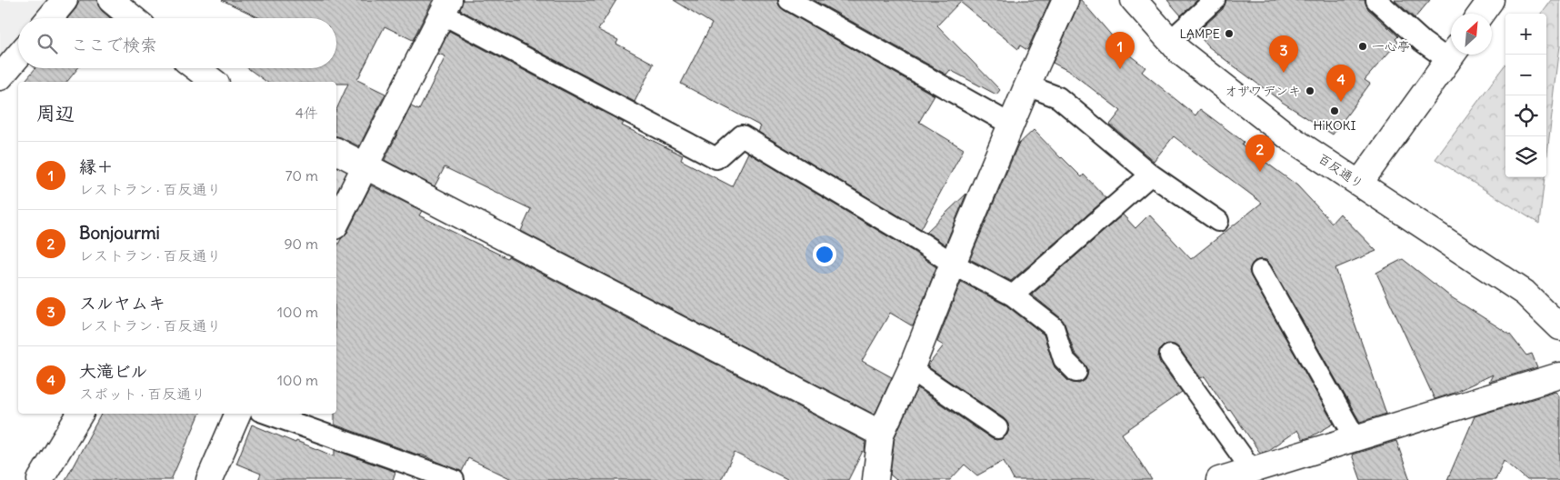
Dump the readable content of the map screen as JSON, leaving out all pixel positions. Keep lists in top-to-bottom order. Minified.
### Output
{"streets":{"street":["百反通り"]},"places":["LAMPE","一心亭","オザワデンキ","HiKOKI"],"north":"top right","page":{"map_buttons":["+","−"],"search":"ここで検索","pins":["1","3","4","2"],"heading":["周辺","4件"],"list":[{"mark":"1","name":"縁＋","note":"レストラン · 百反通り","value":"70 m"},{"mark":"2","name":"Bonjourmi","note":"レストラン · 百反通り","value":"90 m"},{"mark":"3","name":"スルヤムキ","note":"レストラン · 百反通り","value":"100 m"},{"mark":"4","name":"大滝ビル","note":"スポット · 百反通り","value":"100 m"}]}}
